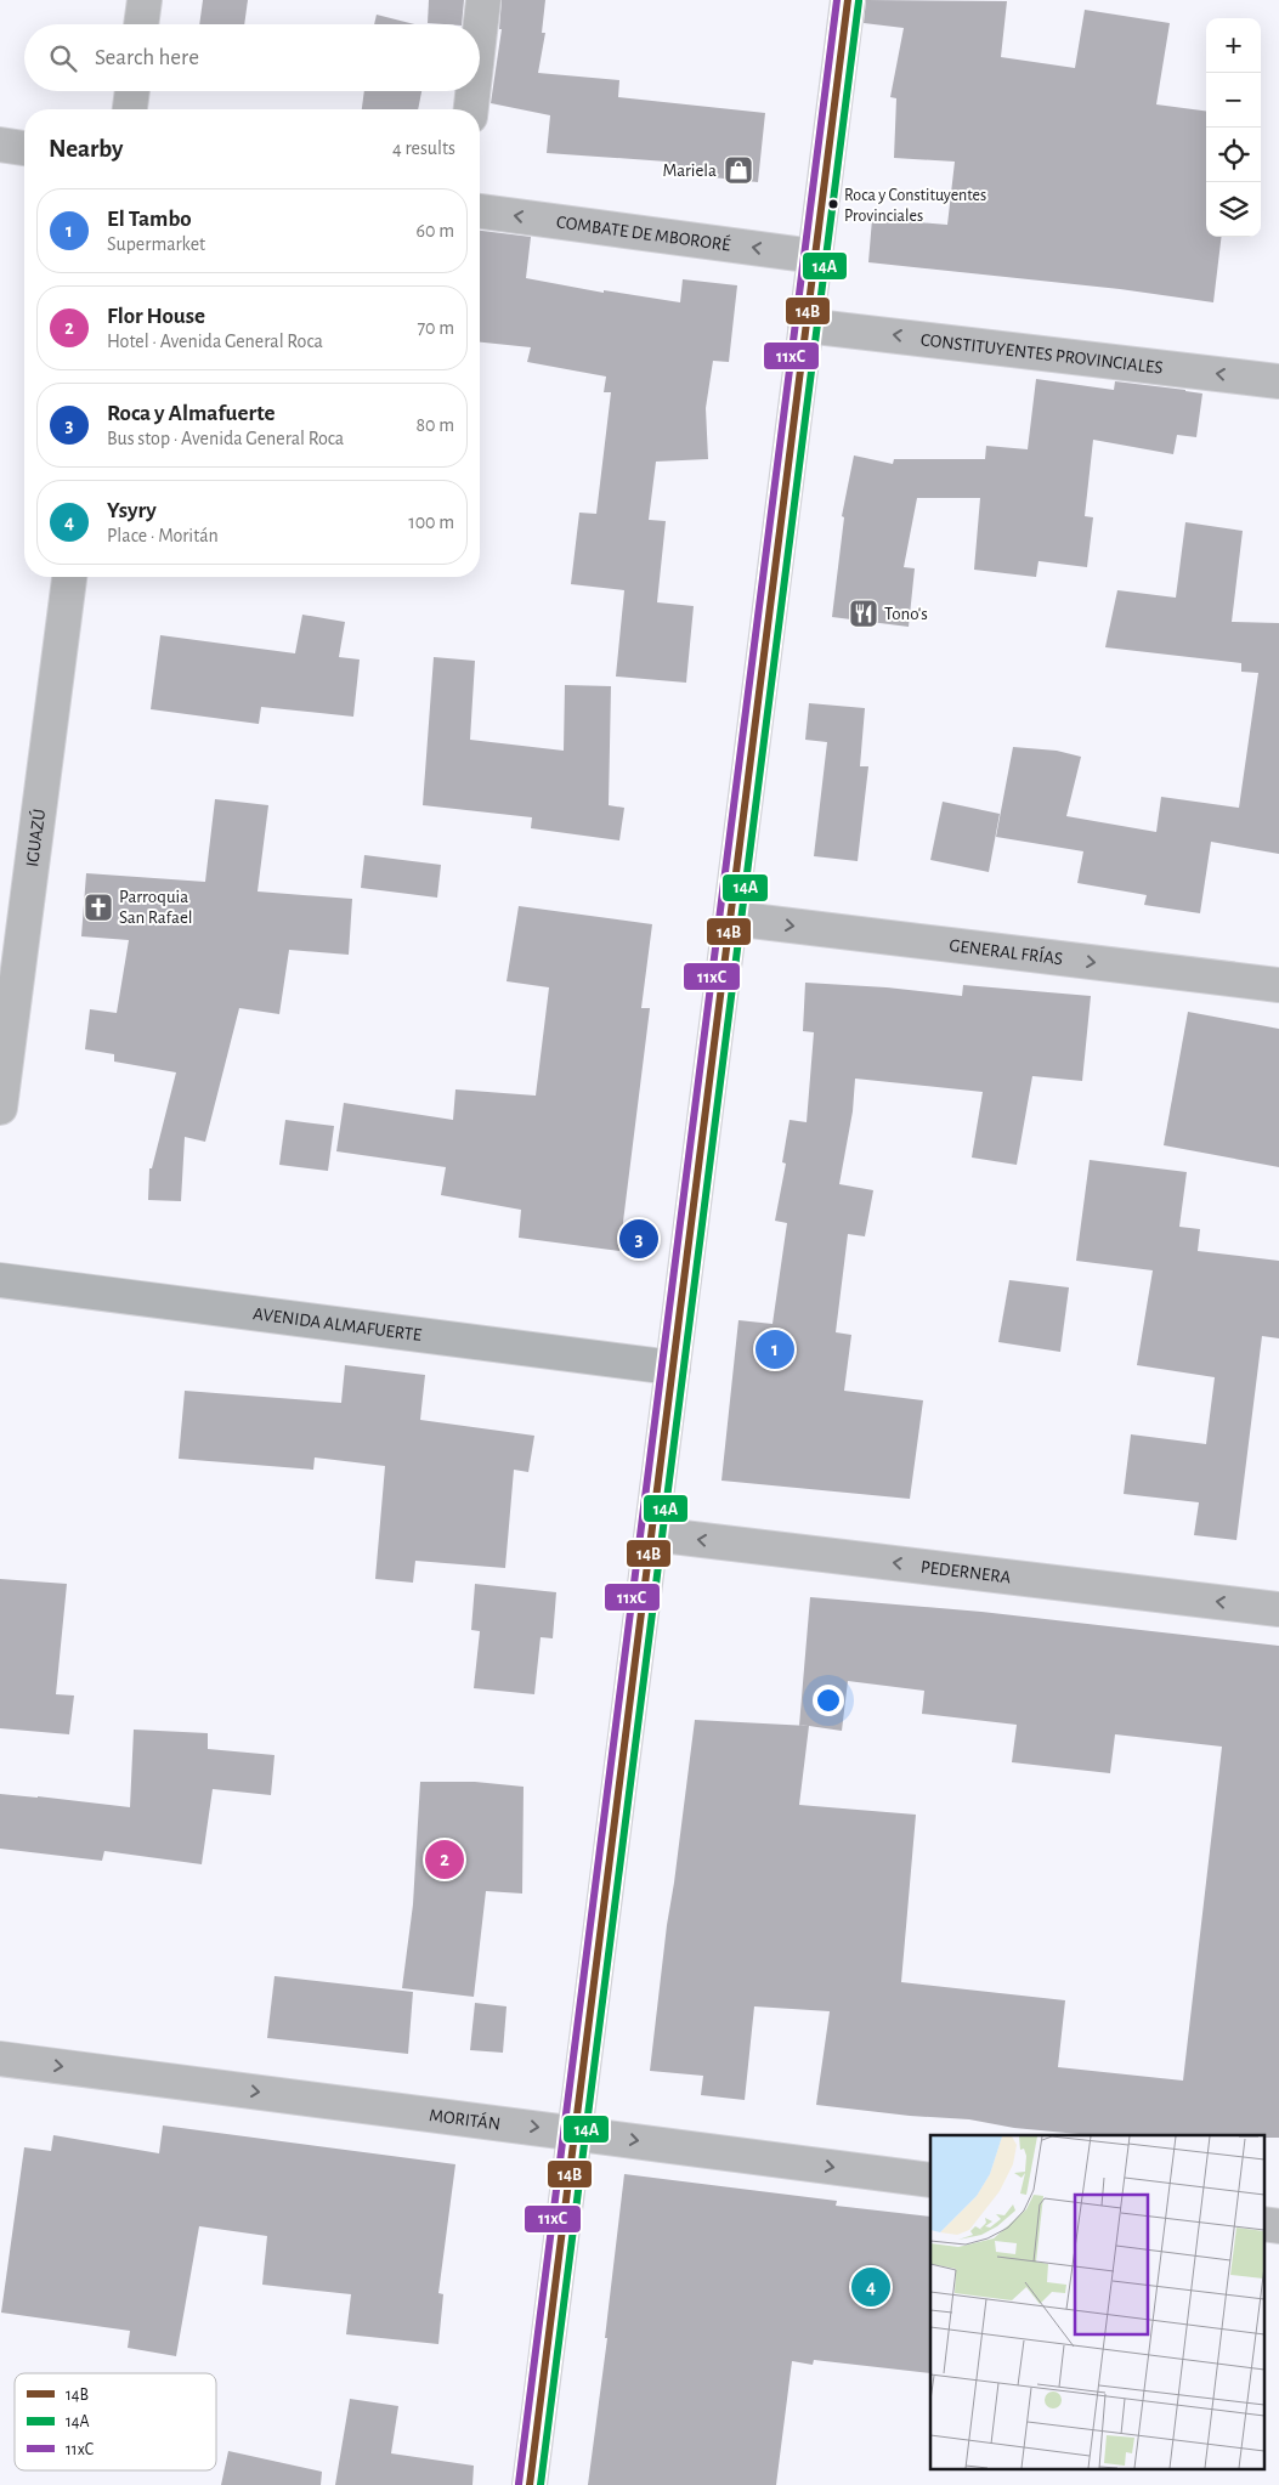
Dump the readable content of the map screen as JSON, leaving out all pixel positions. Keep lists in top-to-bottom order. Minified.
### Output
{"streets":{"main road":["AVENIDA ALMAFUERTE"],"street":["COMBATE DE MBORORÉ","CONSTITUYENTES PROVINCIALES","IGUAZÚ","GENERAL FRÍAS","PEDERNERA","MORITÁN"]},"one_way":["COMBATE DE MBORORÉ","CONSTITUYENTES PROVINCIALES","GENERAL FRÍAS","PEDERNERA","MORITÁN"],"places":{"shop":["Mariela"],"other":["Roca y Constituyentes Provinciales"],"restaurant":["Tono's"],"church":["Parroquia San Rafael"]},"lines":["transit line 14B","transit line 11xC","transit line 14A"],"legend":["14B","14A","11xC"],"page":{"map_buttons":["+","−"],"search":"Search here","heading":["Nearby","4 results"],"list":[{"mark":"1","name":"El Tambo","note":"Supermarket","value":"60 m"},{"mark":"2","name":"Flor House","note":"Hotel · Avenida General Roca","value":"70 m"},{"mark":"3","name":"Roca y Almafuerte","note":"Bus stop · Avenida General Roca","value":"80 m"},{"mark":"4","name":"Ysyry","note":"Place · Moritán","value":"100 m"}],"pins":["3","1","2","4"]}}
